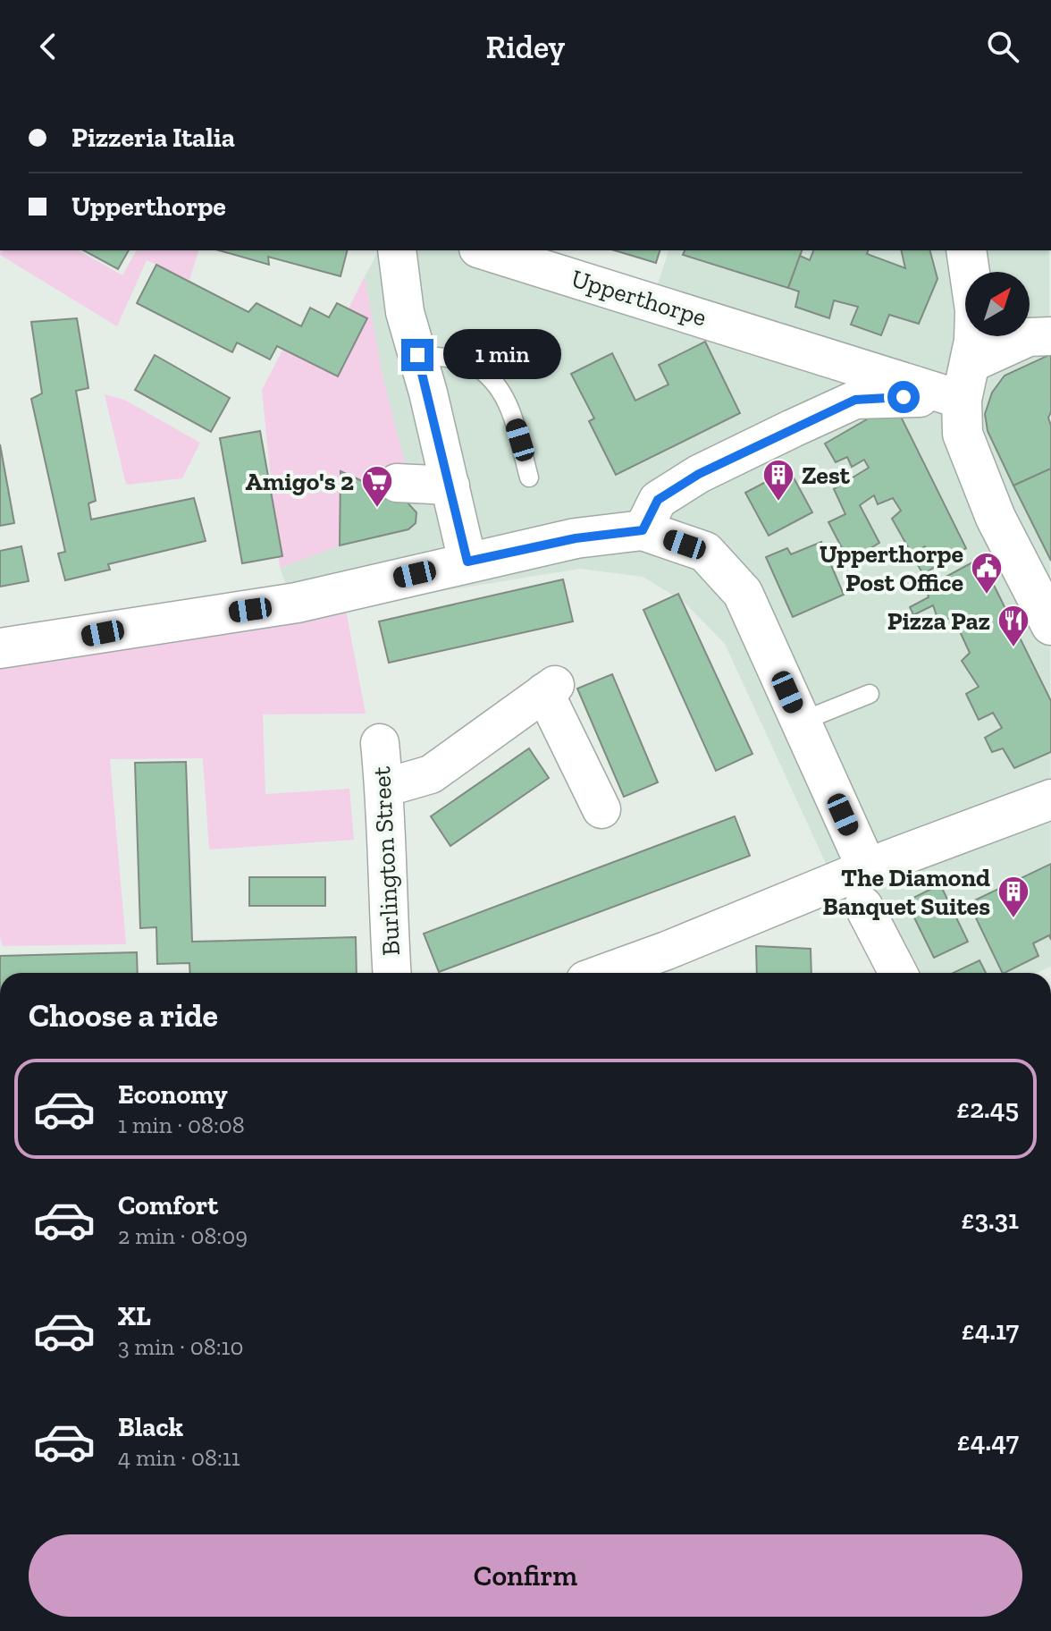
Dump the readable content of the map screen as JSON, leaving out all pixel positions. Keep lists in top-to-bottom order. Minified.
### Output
{"streets":{"street":["Upperthorpe","Burlington Street"]},"places":{"building":["Zest","The Diamond Banquet Suites"],"supermarket":["Amigo's 2"],"public building":["Upperthorpe Post Office"],"restaurant":["Pizza Paz"]},"north":"top right","page":{"header":"Ridey","banner":["Pizzeria Italia","Upperthorpe"],"bubble":"1 min","heading":"Choose a ride","list":[{"name":"Economy","note":"1 min · 08:08","value":"£2.45"},{"name":"Comfort","note":"2 min · 08:09","value":"£3.31"},{"name":"XL","note":"3 min · 08:10","value":"£4.17"},{"name":"Black","note":"4 min · 08:11","value":"£4.47"}],"buttons":"Confirm"}}
